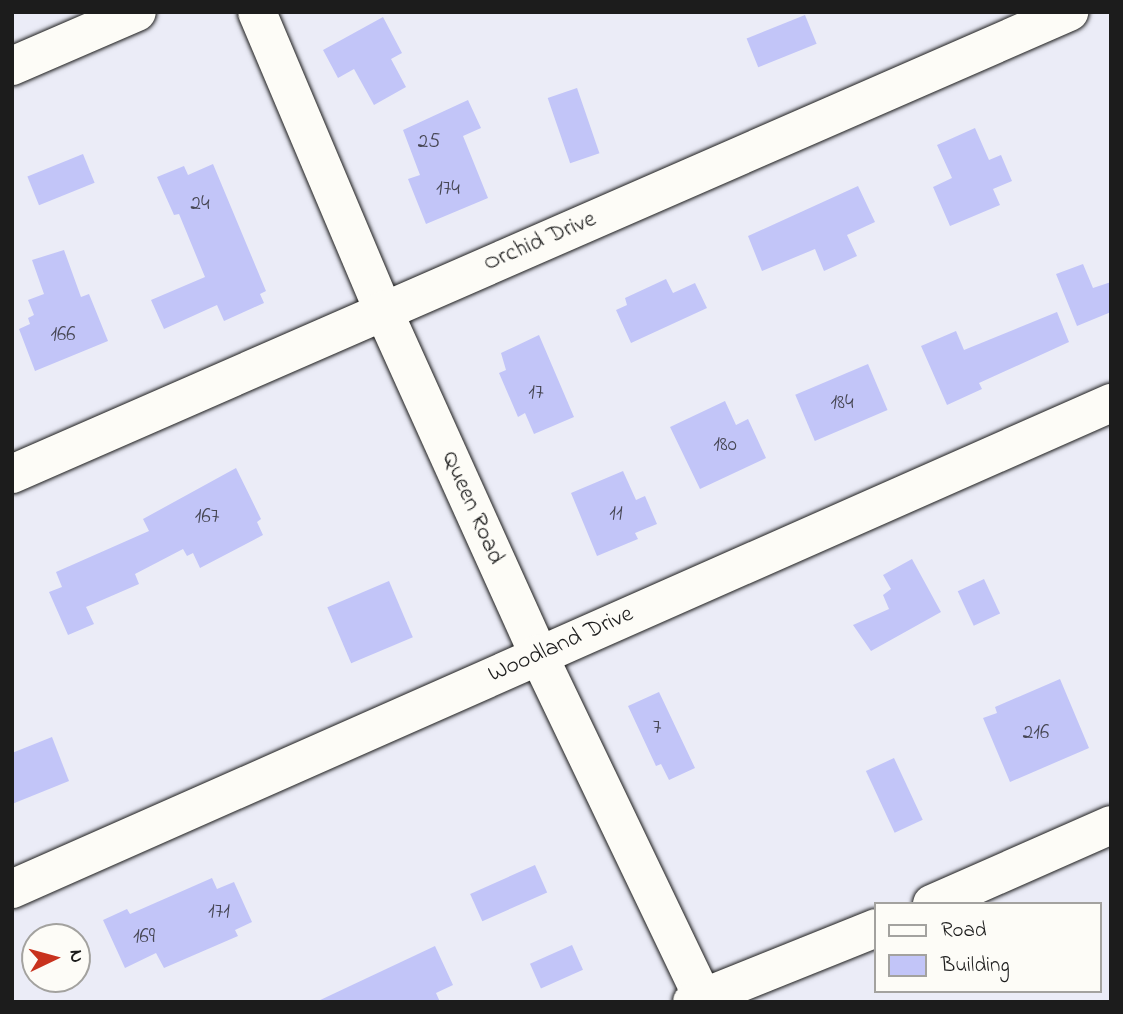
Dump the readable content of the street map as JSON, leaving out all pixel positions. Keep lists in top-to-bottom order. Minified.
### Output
{"streets":{"street":["Orchid Drive","Queen Road","Woodland Drive"]},"crossings":[["Orchid Drive","Queen Road"],["Queen Road","Woodland Drive"]],"house_numbers":["25","174","24","166","17","184","180","11","167","7","216","171","169"],"legend":["Road","Building"],"north":"right"}
